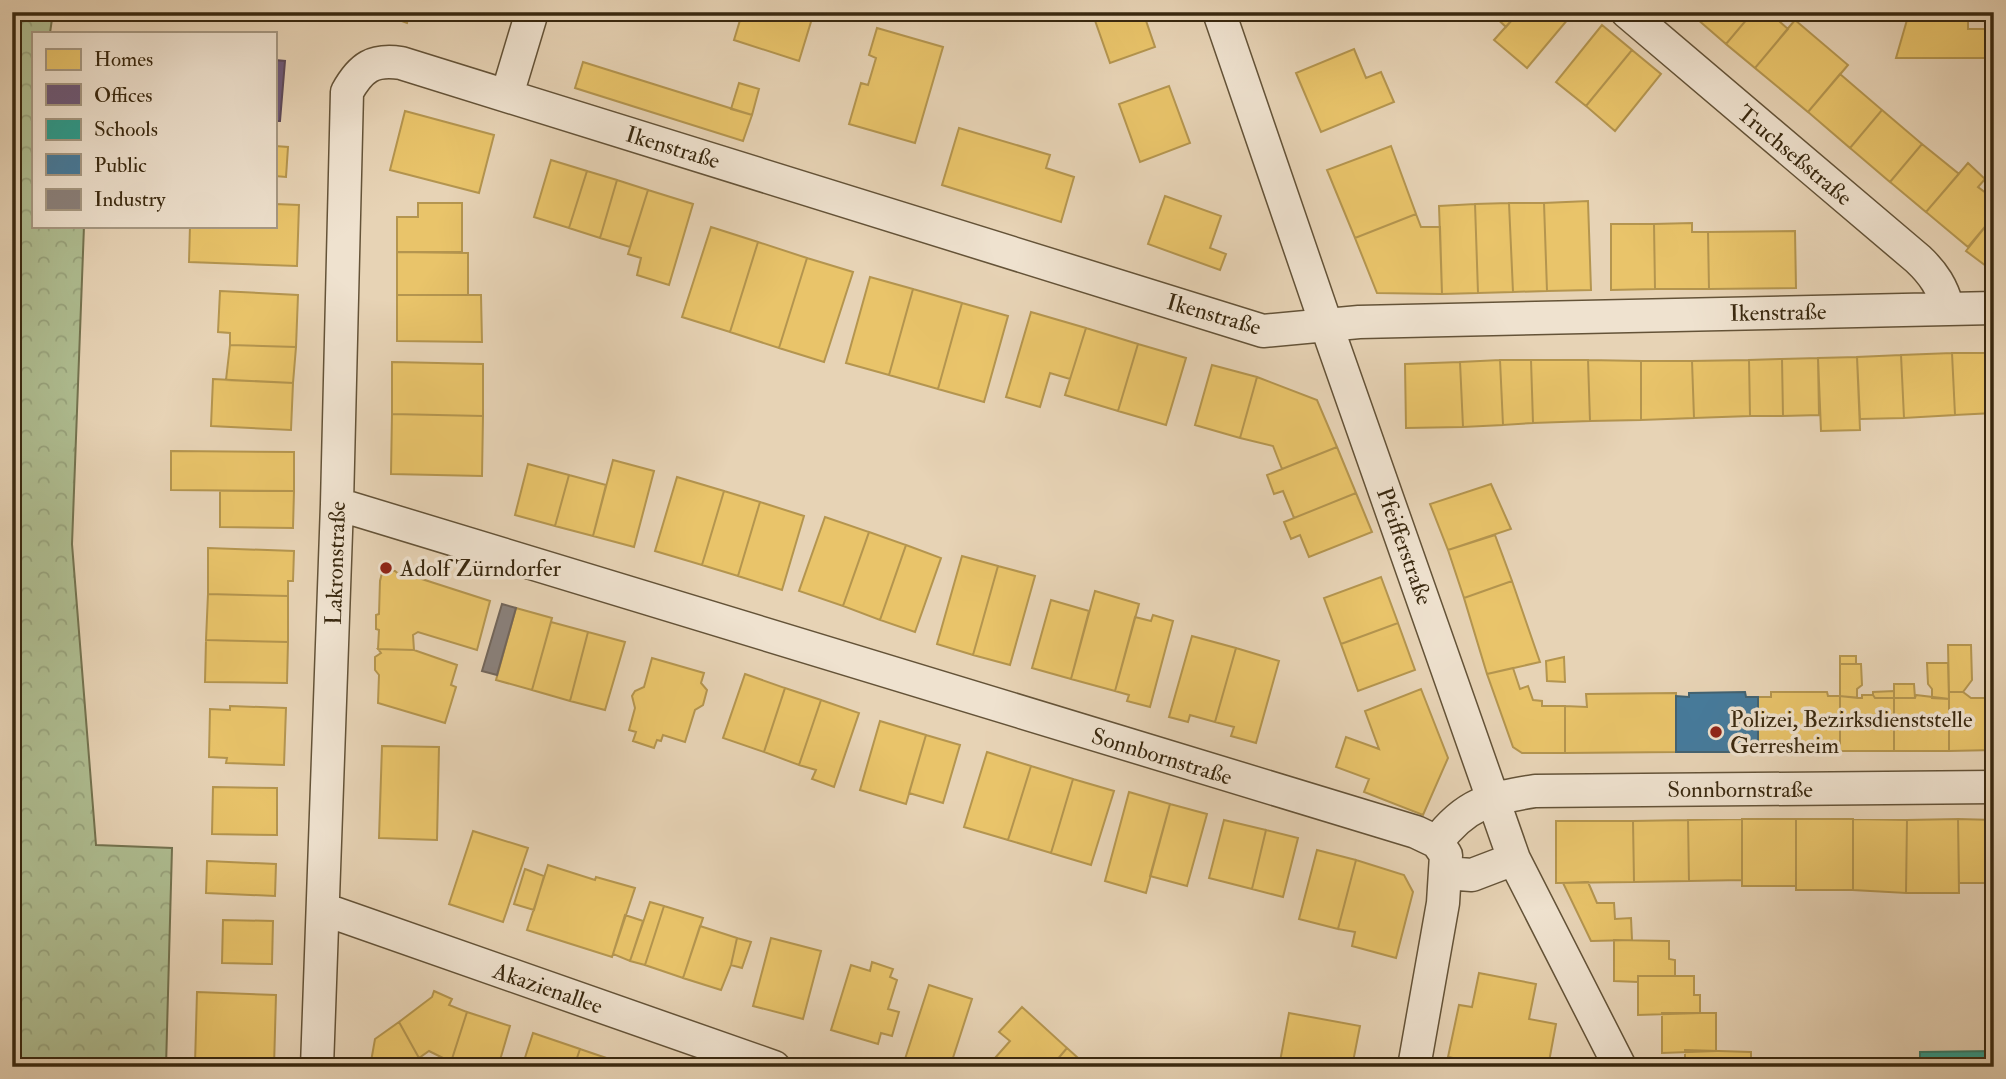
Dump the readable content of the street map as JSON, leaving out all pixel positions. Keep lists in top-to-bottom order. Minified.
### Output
{"streets":{"street":["Ikenstraße","Truchseßstraße","Pfeifferstraße","Lakronstraße","Sonnbornstraße","Akazienallee"]},"crossings":[["Ikenstraße","Truchseßstraße"],["Ikenstraße","Pfeifferstraße"],["Ikenstraße","Lakronstraße"],["Pfeifferstraße","Sonnbornstraße"],["Lakronstraße","Sonnbornstraße"],["Lakronstraße","Akazienallee"]],"places":["Adolf Zürndorfer","Polizei, Bezirksdienststelle Gerresheim"],"legend":["Homes","Offices","Schools","Public","Industry"]}
